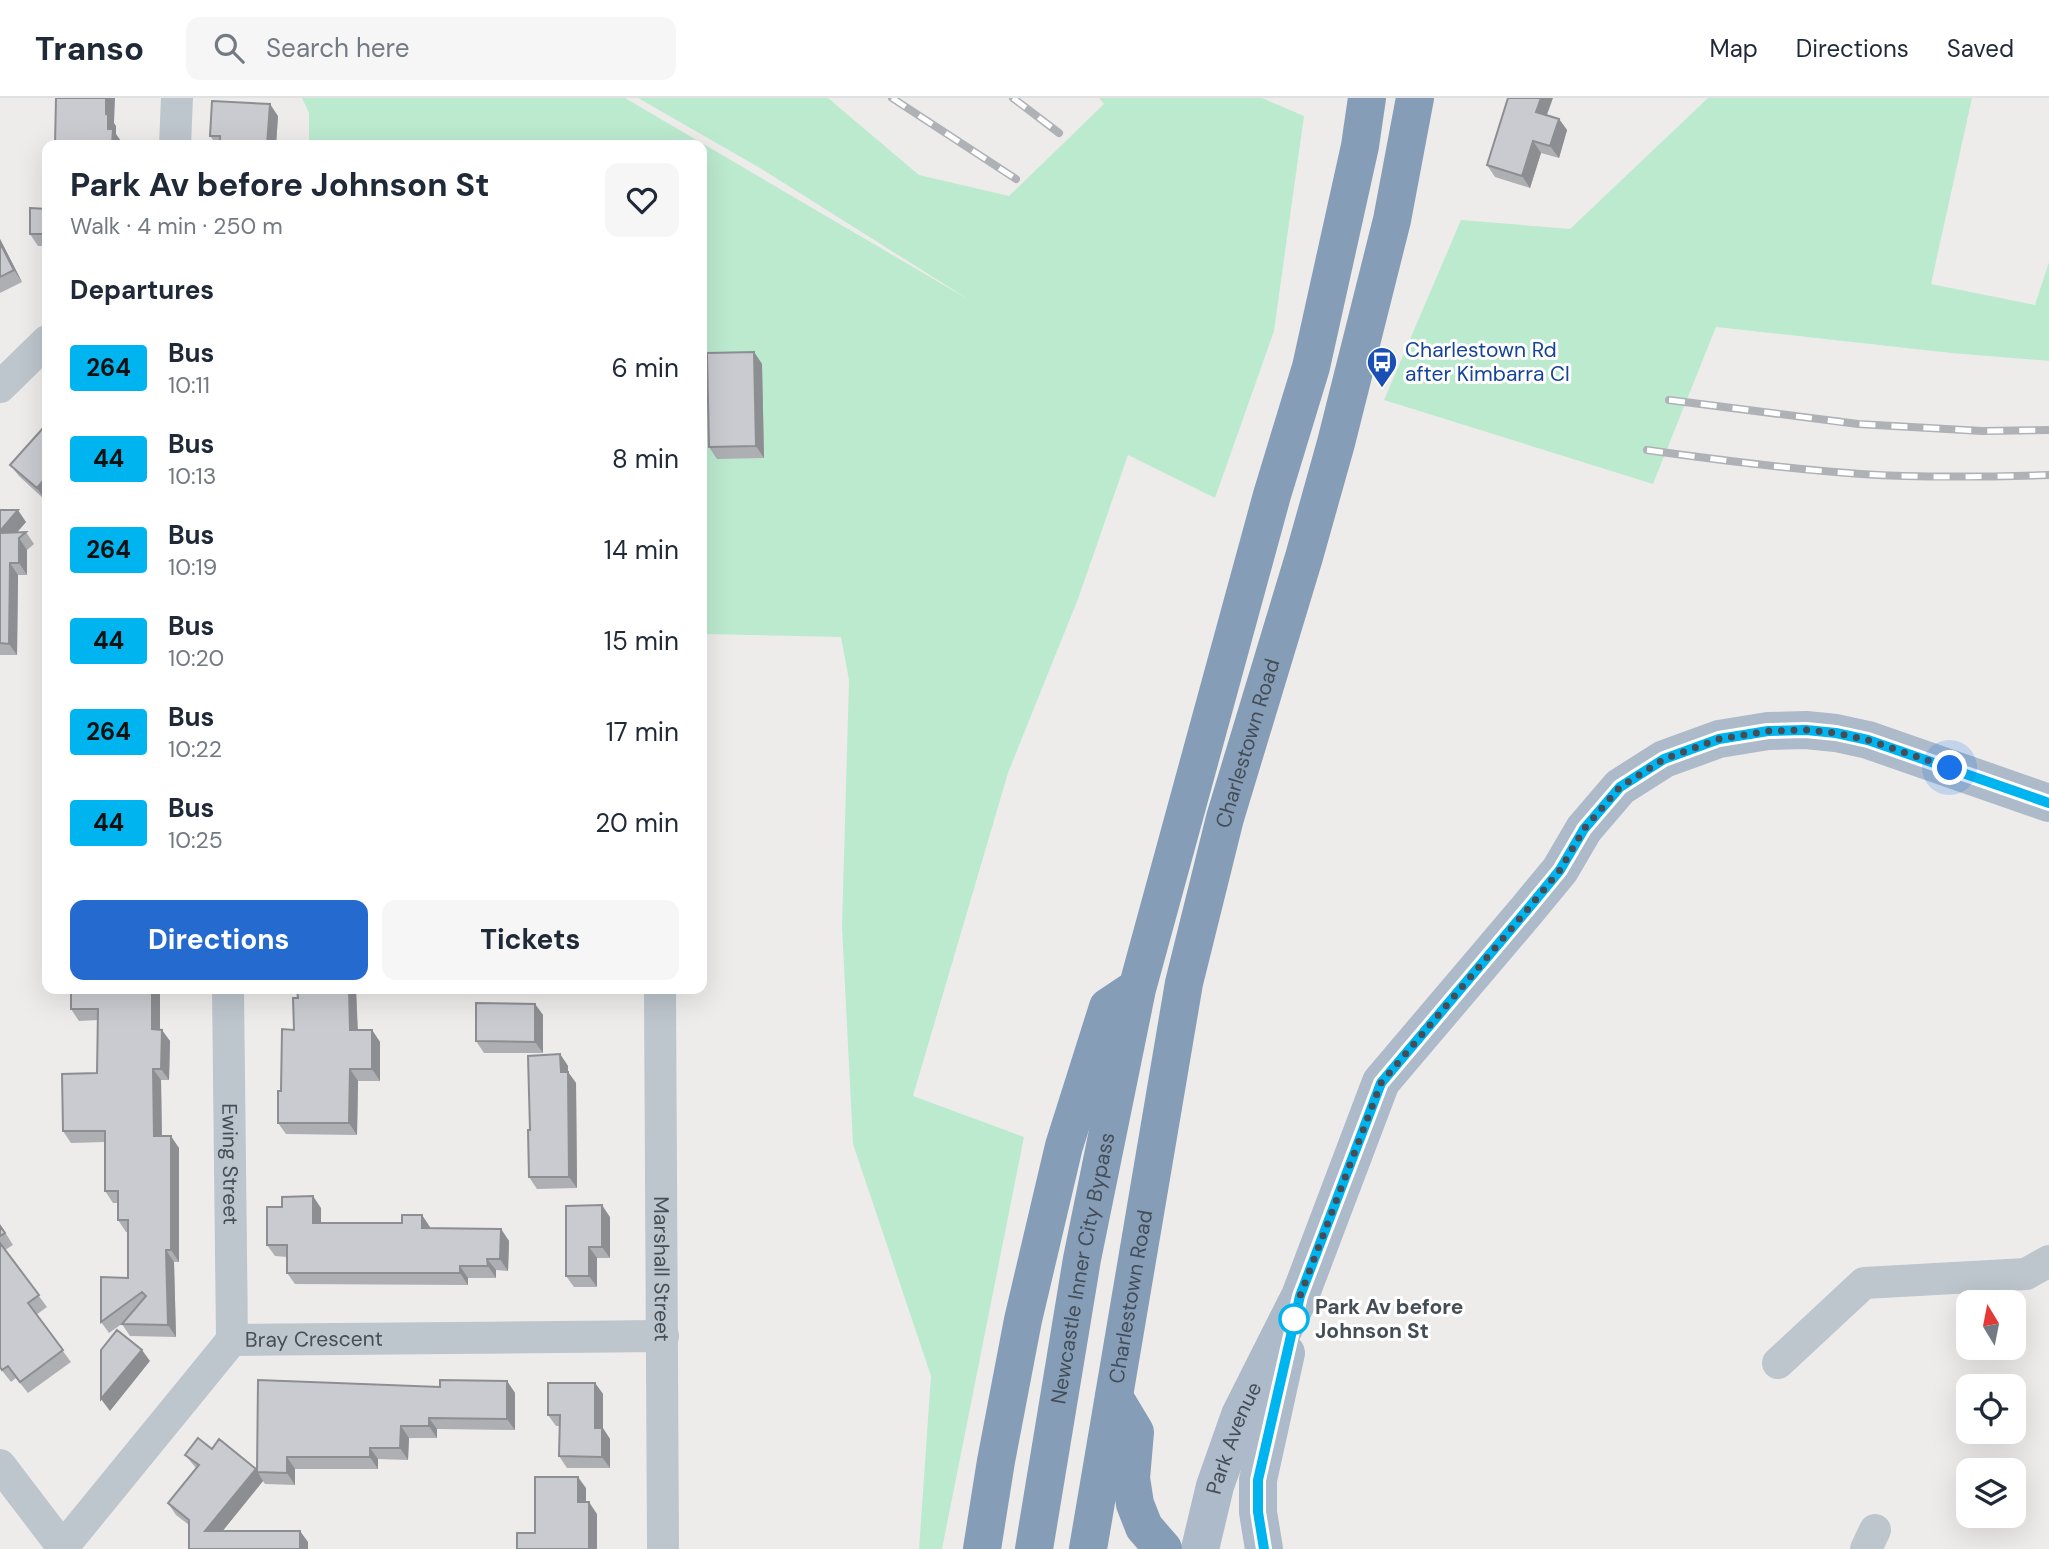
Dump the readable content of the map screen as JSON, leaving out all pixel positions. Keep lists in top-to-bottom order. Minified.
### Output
{"streets":{"highway":["Charlestown Road","Newcastle Inner City Bypass"],"main road":["Park Avenue"],"street":["Ewing Street","Marshall Street","Bray Crescent"]},"crossings":[["Charlestown Road","Newcastle Inner City Bypass"],["Ewing Street","Bray Crescent"],["Marshall Street","Bray Crescent"]],"places":{"bus stop":["Charlestown Rd after Kimbarra Cl"],"other":["Park Av before Johnson St"]},"lines":["bus line 264"],"north":"top","page":{"header":"Transo","search":"Search here","nav":["Map","Directions","Saved"],"heading":[["Park Av before Johnson St","Walk · 4 min · 250 m"],"Departures"],"list":[{"mark":"264","name":"Bus","note":"10:11","value":"6 min"},{"mark":"44","name":"Bus","note":"10:13","value":"8 min"},{"mark":"264","name":"Bus","note":"10:19","value":"14 min"},{"mark":"44","name":"Bus","note":"10:20","value":"15 min"},{"mark":"264","name":"Bus","note":"10:22","value":"17 min"},{"mark":"44","name":"Bus","note":"10:25","value":"20 min"}],"buttons":["Directions","Tickets"]}}
